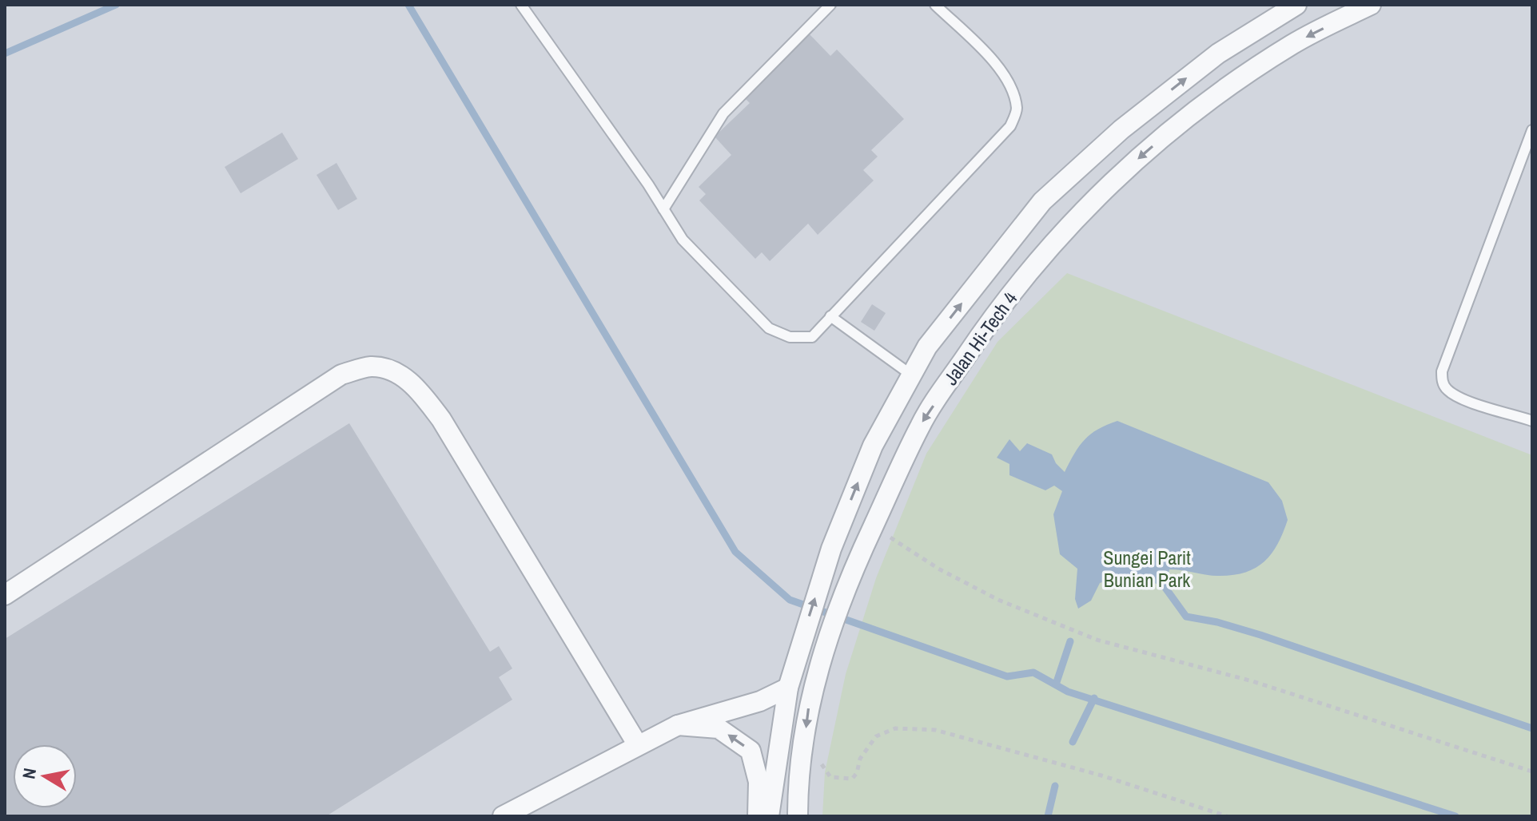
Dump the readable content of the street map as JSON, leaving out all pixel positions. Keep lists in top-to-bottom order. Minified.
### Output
{"streets":{"street":["Jalan Hi-Tech 4"]},"parks":["Sungei Parit Bunian Park"],"north":"left"}
